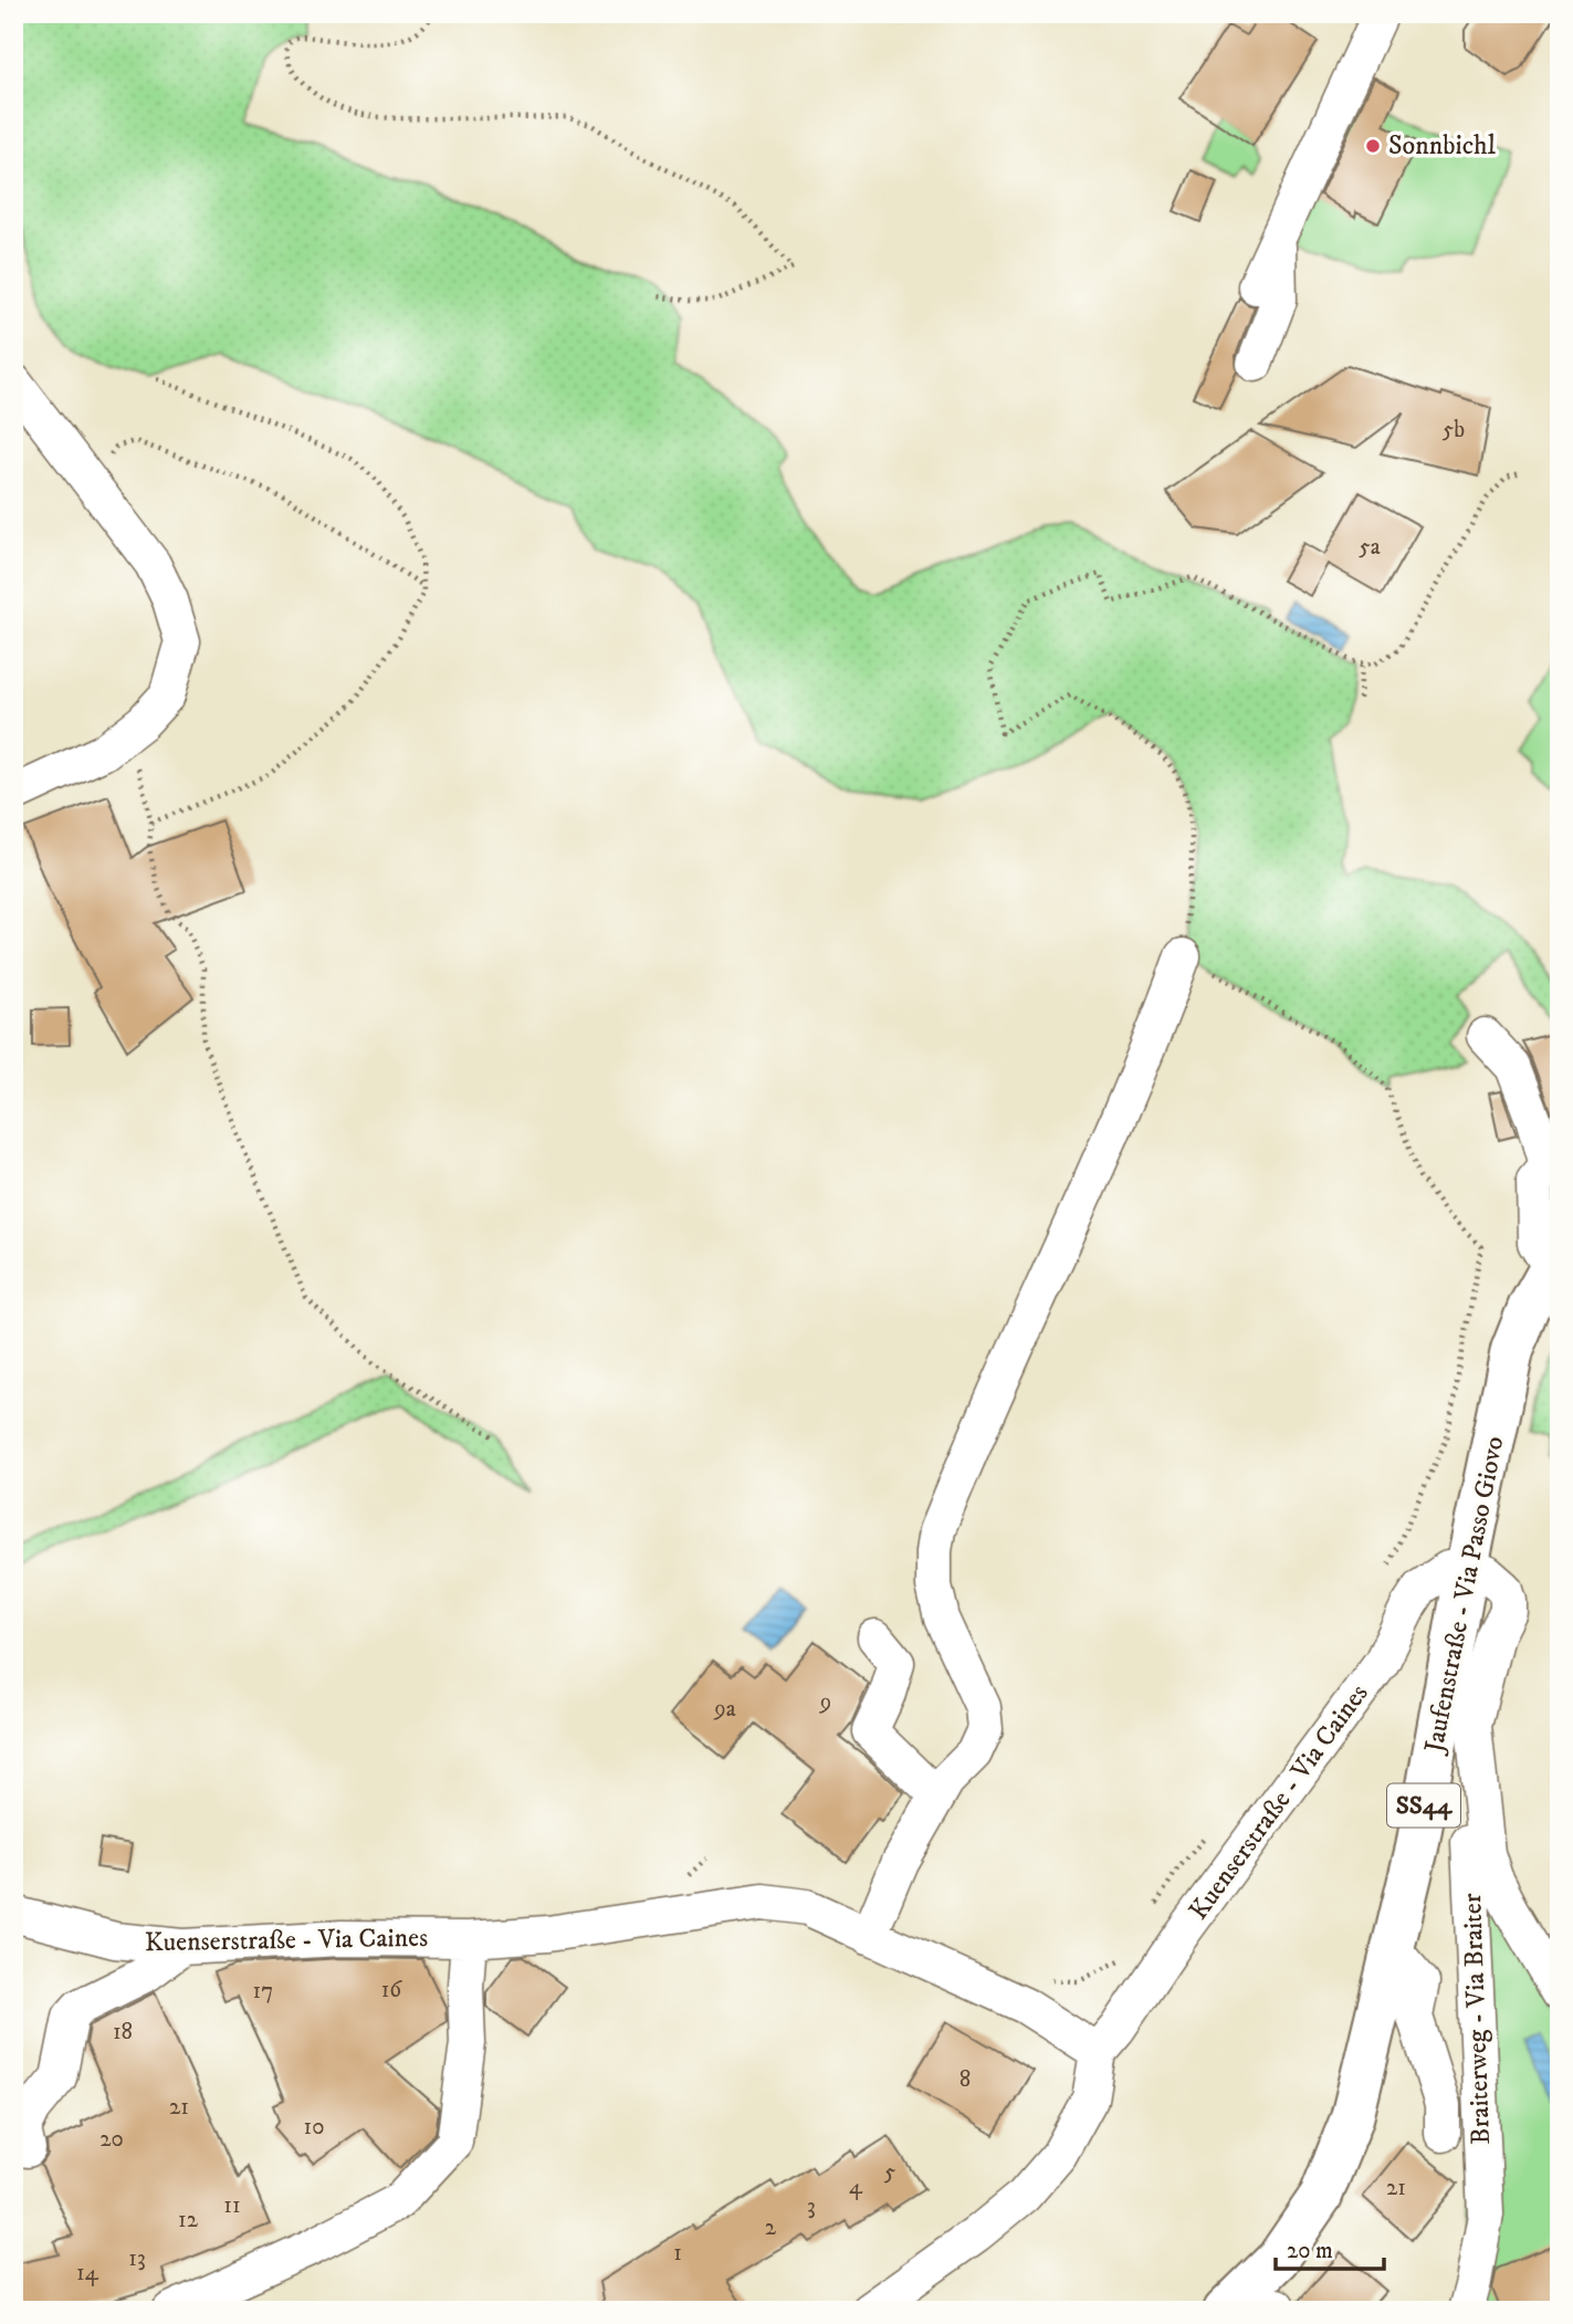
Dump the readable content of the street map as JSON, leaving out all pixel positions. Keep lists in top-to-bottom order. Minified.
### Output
{"streets":{"main road":["Jaufenstraße - Via Passo Giovo","SS44"],"street":["Kuenserstraße - Via Caines","Braiterweg - Via Braiter"]},"crossings":[["Jaufenstraße - Via Passo Giovo","Kuenserstraße - Via Caines"],["Jaufenstraße - Via Passo Giovo","Braiterweg - Via Braiter"],["Kuenserstraße - Via Caines","Braiterweg - Via Braiter"]],"places":["Sonnbichl"],"house_numbers":["5b","5a","9","9a","16","17","18","8","21","10","20","5","4","21","11","3","12","2","1","13","14"],"scale_bar":"20 m"}
